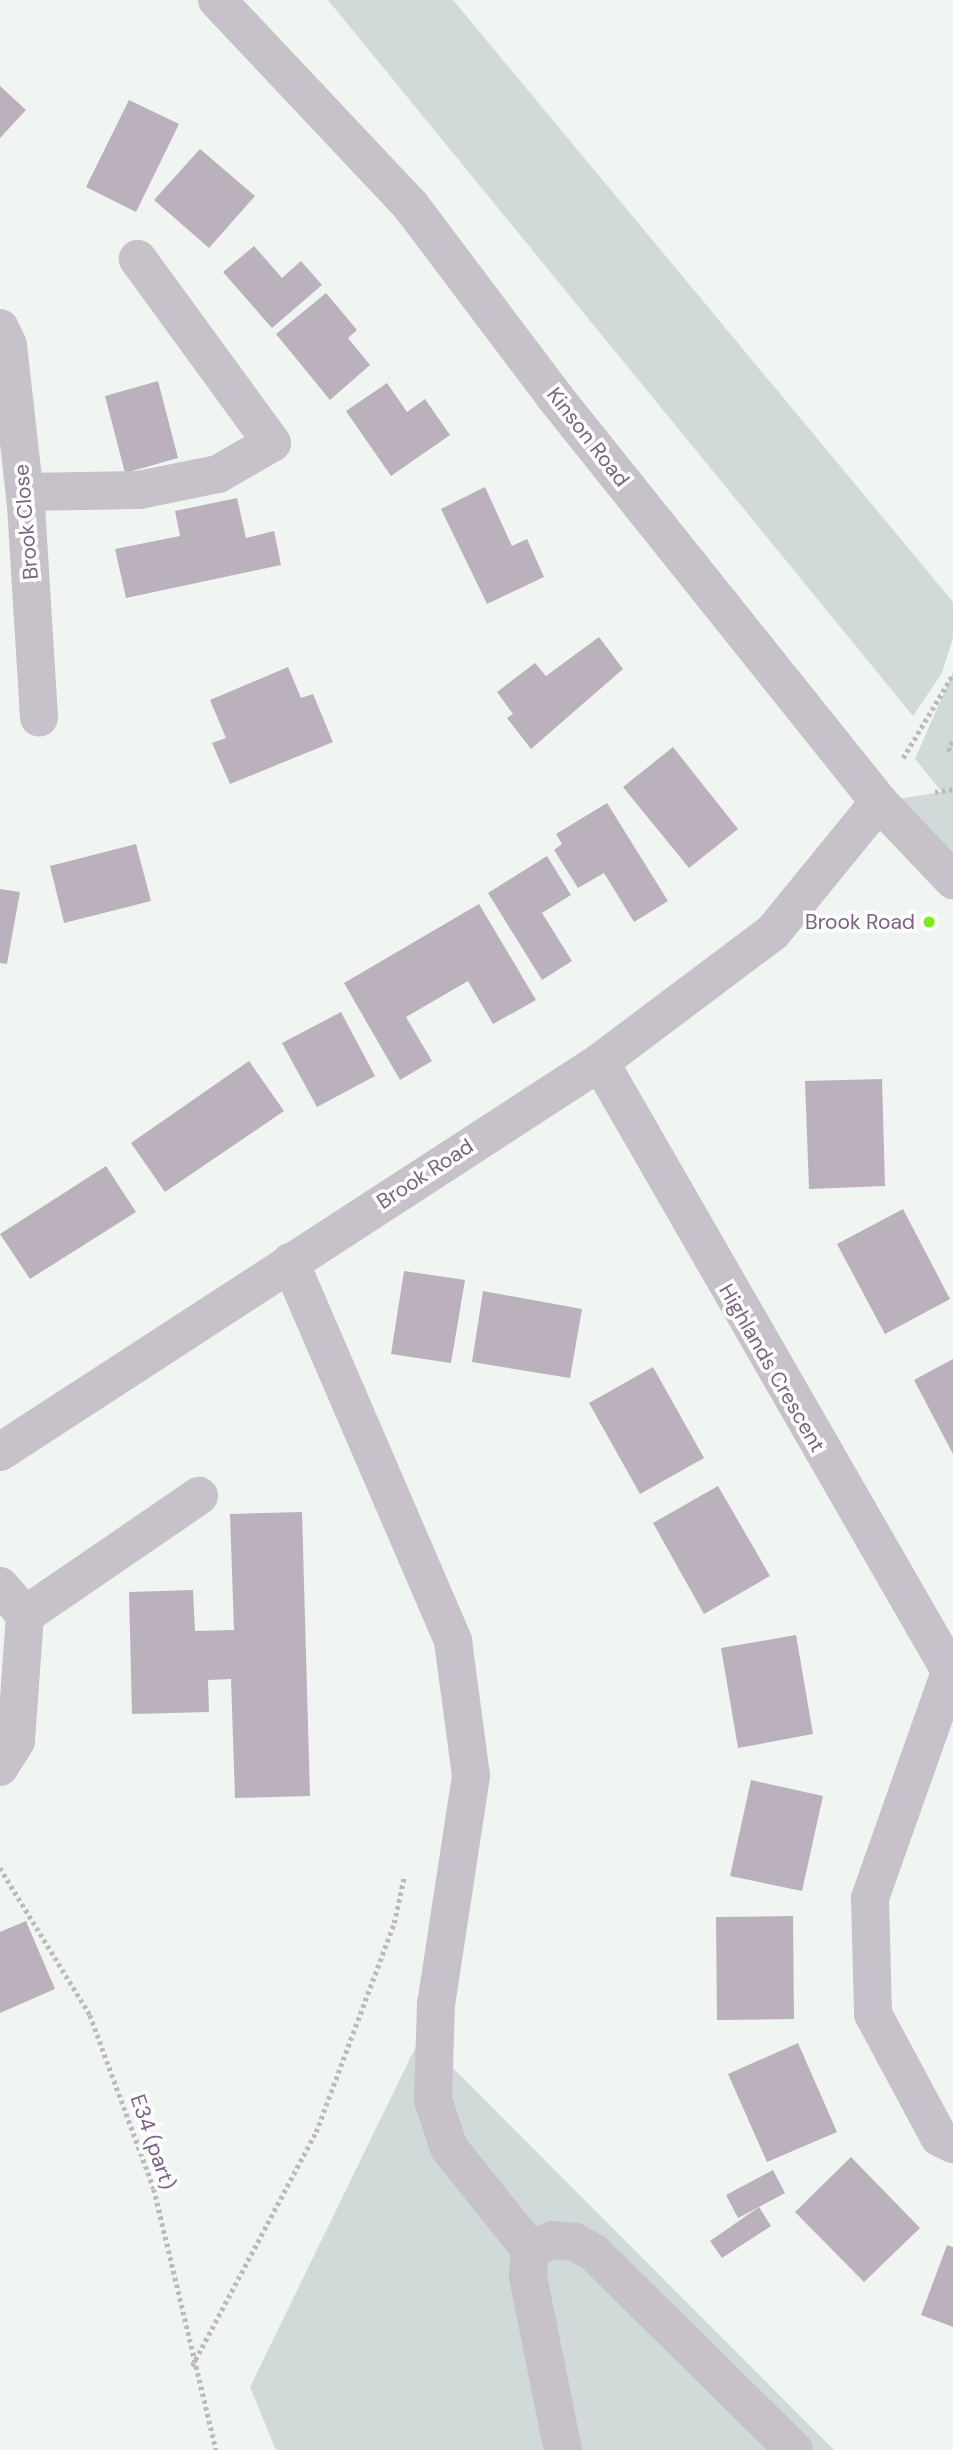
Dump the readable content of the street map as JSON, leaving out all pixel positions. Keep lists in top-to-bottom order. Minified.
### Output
{"streets":{"street":["Kinson Road","Brook Close","Brook Road","Highlands Crescent"],"path":["E34 (part)"]},"crossings":[["Kinson Road","Brook Road"],["Brook Road","Highlands Crescent"]],"places":["Brook Road"]}
